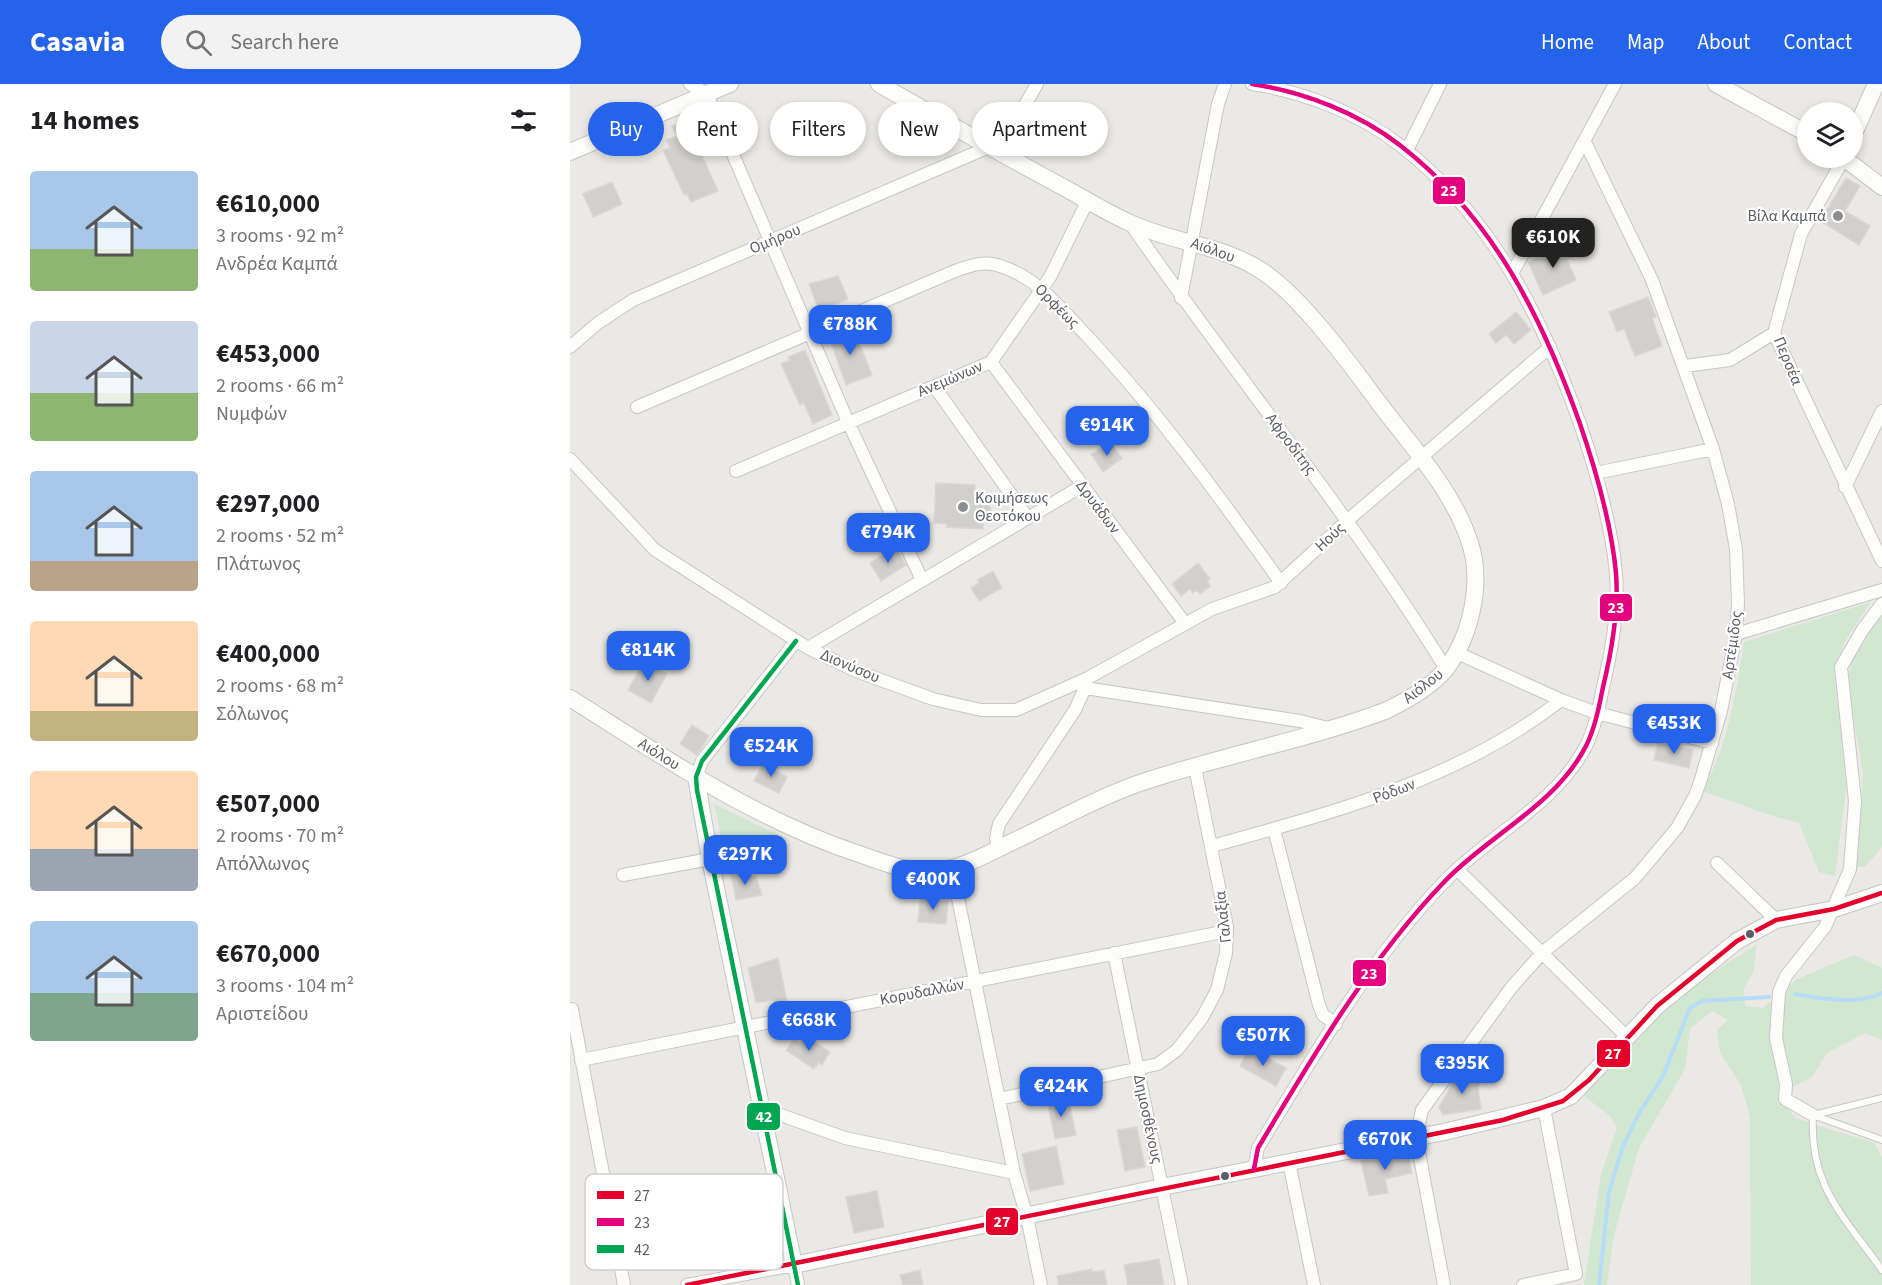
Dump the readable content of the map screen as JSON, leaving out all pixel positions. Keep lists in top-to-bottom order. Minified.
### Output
{"streets":{"street":["Ομήρου","Αιόλου","Ορφέως","Περσέα","Ανεμώνων","Αφροδίτης","Δρυάδων","Ηούς","Αρτέμιδος","Διονύσου","Ρόδων","Γαλαξία","Κορυδαλλών","Δημοσθένους"]},"crossings":[["Αιόλου","Ανεμώνων"],["Αιόλου","Αφροδίτης"],["Αιόλου","Ηούς"],["Αιόλου","Γαλαξία"],["Ορφέως","Ανεμώνων"],["Ορφέως","Ηούς"],["Ανεμώνων","Δρυάδων"],["Αφροδίτης","Ηούς"],["Δρυάδων","Ηούς"],["Ηούς","Διονύσου"],["Ρόδων","Γαλαξία"],["Γαλαξία","Κορυδαλλών"],["Γαλαξία","Δημοσθένους"],["Κορυδαλλών","Δημοσθένους"]],"places":["Βίλα Καμπά","Κοιμήσεως Θεοτόκου"],"lines":["transit line 23","transit line 42","transit line 27"],"legend":["27","23","42"],"page":{"header":"Casavia","search":"Search here","nav":["Home","Map","About","Contact"],"heading":"14 homes","chip":["Buy","Rent","Filters","New","Apartment"],"list":[{"name":"€610,000","note":"3 rooms · 92 m² · Ανδρέα Καμπά"},{"name":"€453,000","note":"2 rooms · 66 m² · Νυμφών"},{"name":"€297,000","note":"2 rooms · 52 m² · Πλάτωνος"},{"name":"€400,000","note":"2 rooms · 68 m² · Σόλωνος"},{"name":"€507,000","note":"2 rooms · 70 m² · Απόλλωνος"},{"name":"€670,000","note":"3 rooms · 104 m² · Αριστείδου"}],"price":["€610K","€788K","€914K","€794K","€814K","€453K","€524K","€297K","€400K","€668K","€507K","€395K","€424K","€670K"]}}
